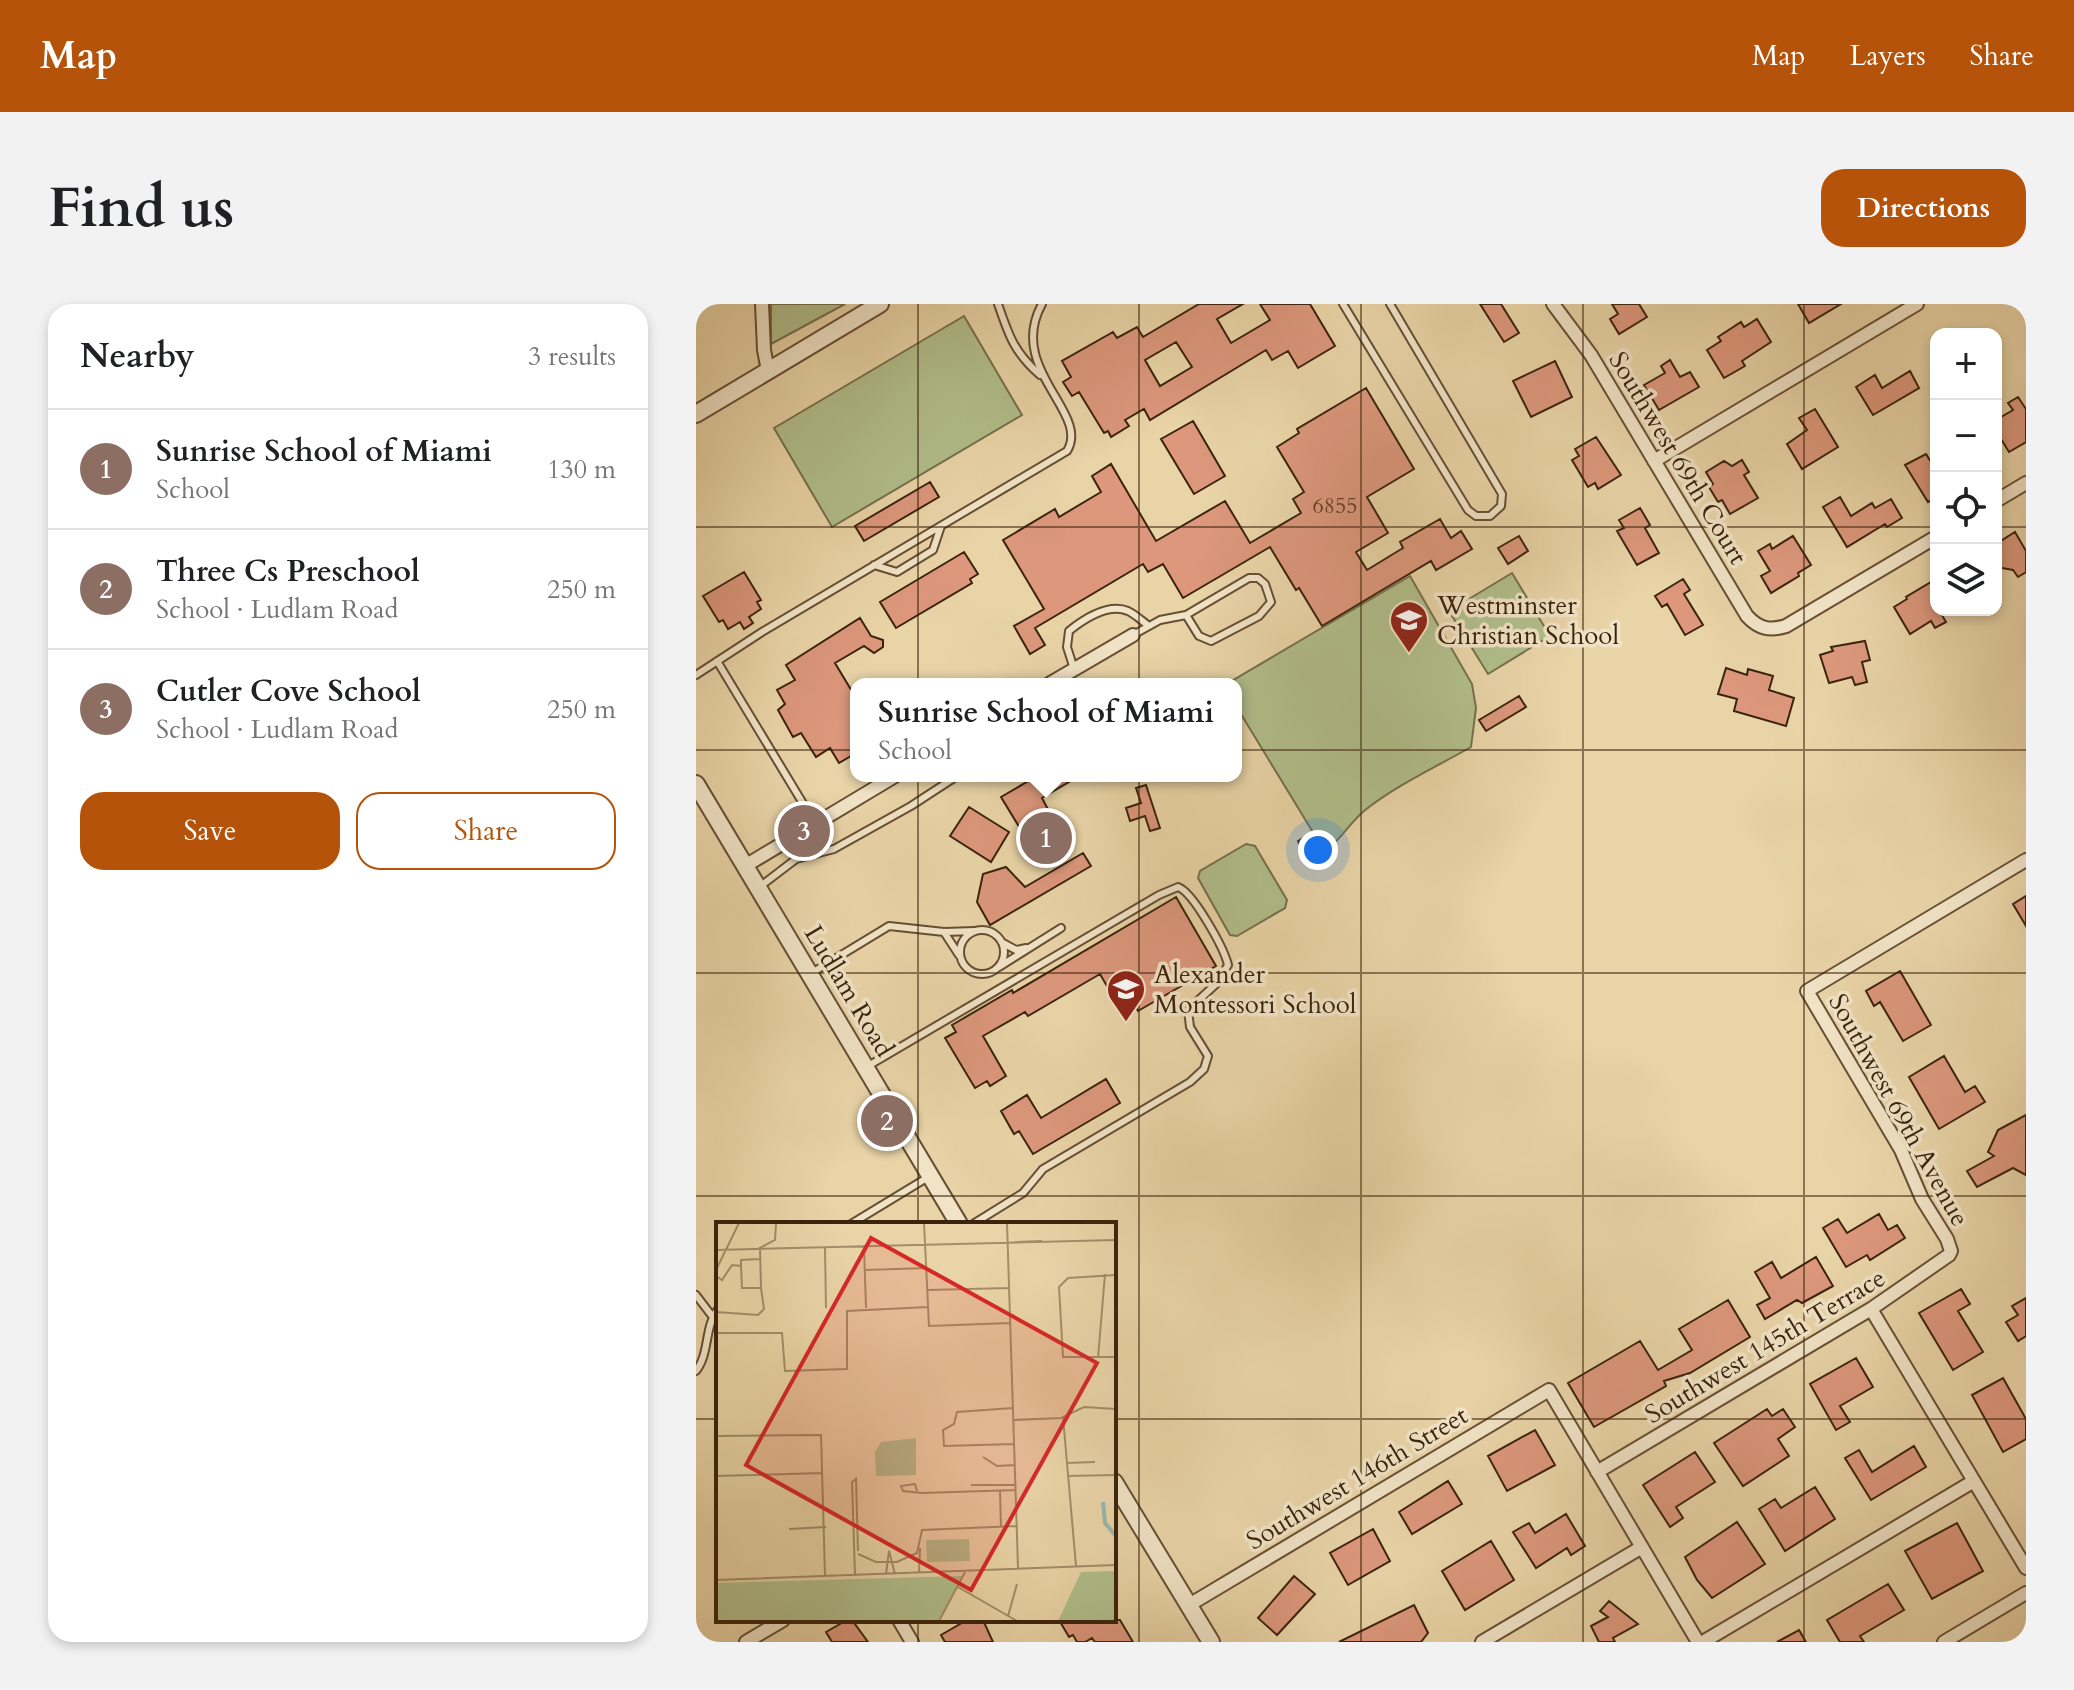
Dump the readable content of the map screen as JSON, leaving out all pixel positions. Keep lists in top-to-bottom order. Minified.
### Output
{"streets":{"street":["Southwest 69th Court","Ludlam Road","Southwest 69th Avenue","Southwest 145th Terrace","Southwest 146th Street"]},"crossings":[["Southwest 69th Avenue","Southwest 145th Terrace"],["Southwest 145th Terrace","Southwest 146th Street"]],"places":{"school or university":["Westminster Christian School","Alexander Montessori School"]},"house_numbers":["6855"],"page":{"header":"Map","nav":["Map","Layers","Share"],"buttons":["Directions",["Save","Share"]],"title":"Find us","heading":["Nearby","3 results"],"map_buttons":["+","−"],"list":[{"mark":"1","name":"Sunrise School of Miami","note":"School","value":"130 m"},{"mark":"2","name":"Three Cs Preschool","note":"School · Ludlam Road","value":"250 m"},{"mark":"3","name":"Cutler Cove School","note":"School · Ludlam Road","value":"250 m"}],"popup":["Sunrise School of Miami","School"],"pins":["3","1","2"]}}
